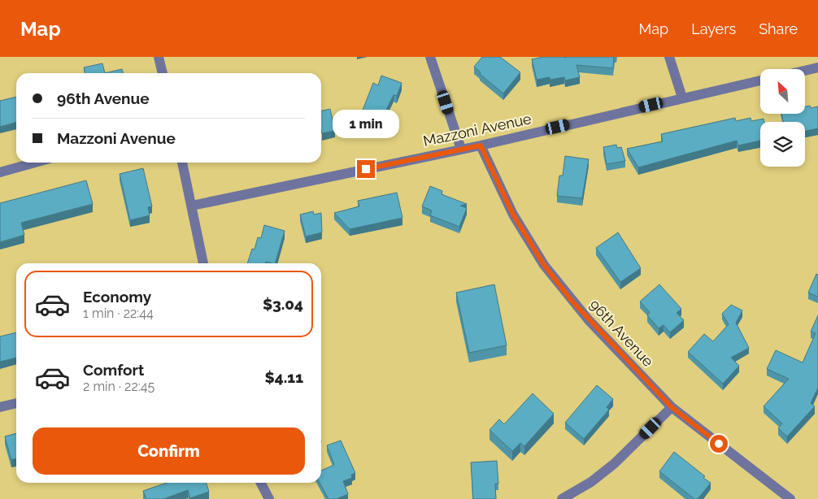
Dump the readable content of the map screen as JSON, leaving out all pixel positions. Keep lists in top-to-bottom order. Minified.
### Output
{"streets":{"street":["Mazzoni Avenue","96th Avenue"]},"crossings":[["Mazzoni Avenue","96th Avenue"]],"north":"top left","page":{"header":"Map","nav":["Map","Layers","Share"],"banner":["96th Avenue","Mazzoni Avenue"],"bubble":"1 min","list":[{"name":"Economy","note":"1 min · 22:44","value":"$3.04"},{"name":"Comfort","note":"2 min · 22:45","value":"$4.11"}],"buttons":"Confirm"}}
